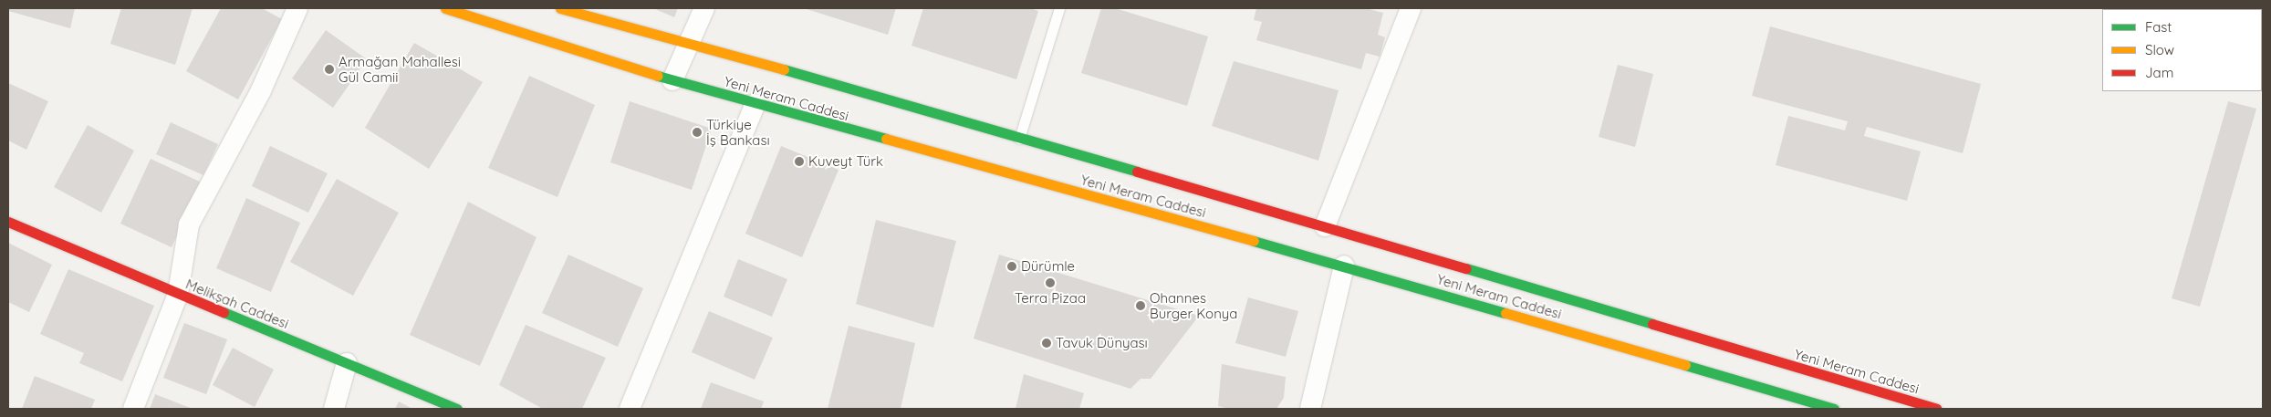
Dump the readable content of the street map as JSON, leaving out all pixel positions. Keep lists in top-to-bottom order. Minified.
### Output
{"streets":{"main road":["Yeni Meram Caddesi","Melikşah Caddesi"]},"places":["Armağan Mahallesi Gül Camii","Türkiye İş Bankası","Kuveyt Türk","Dürümle","Terra Pizaa","Ohannes Burger Konya","Tavuk Dünyası"],"legend":["Fast","Slow","Jam"]}
